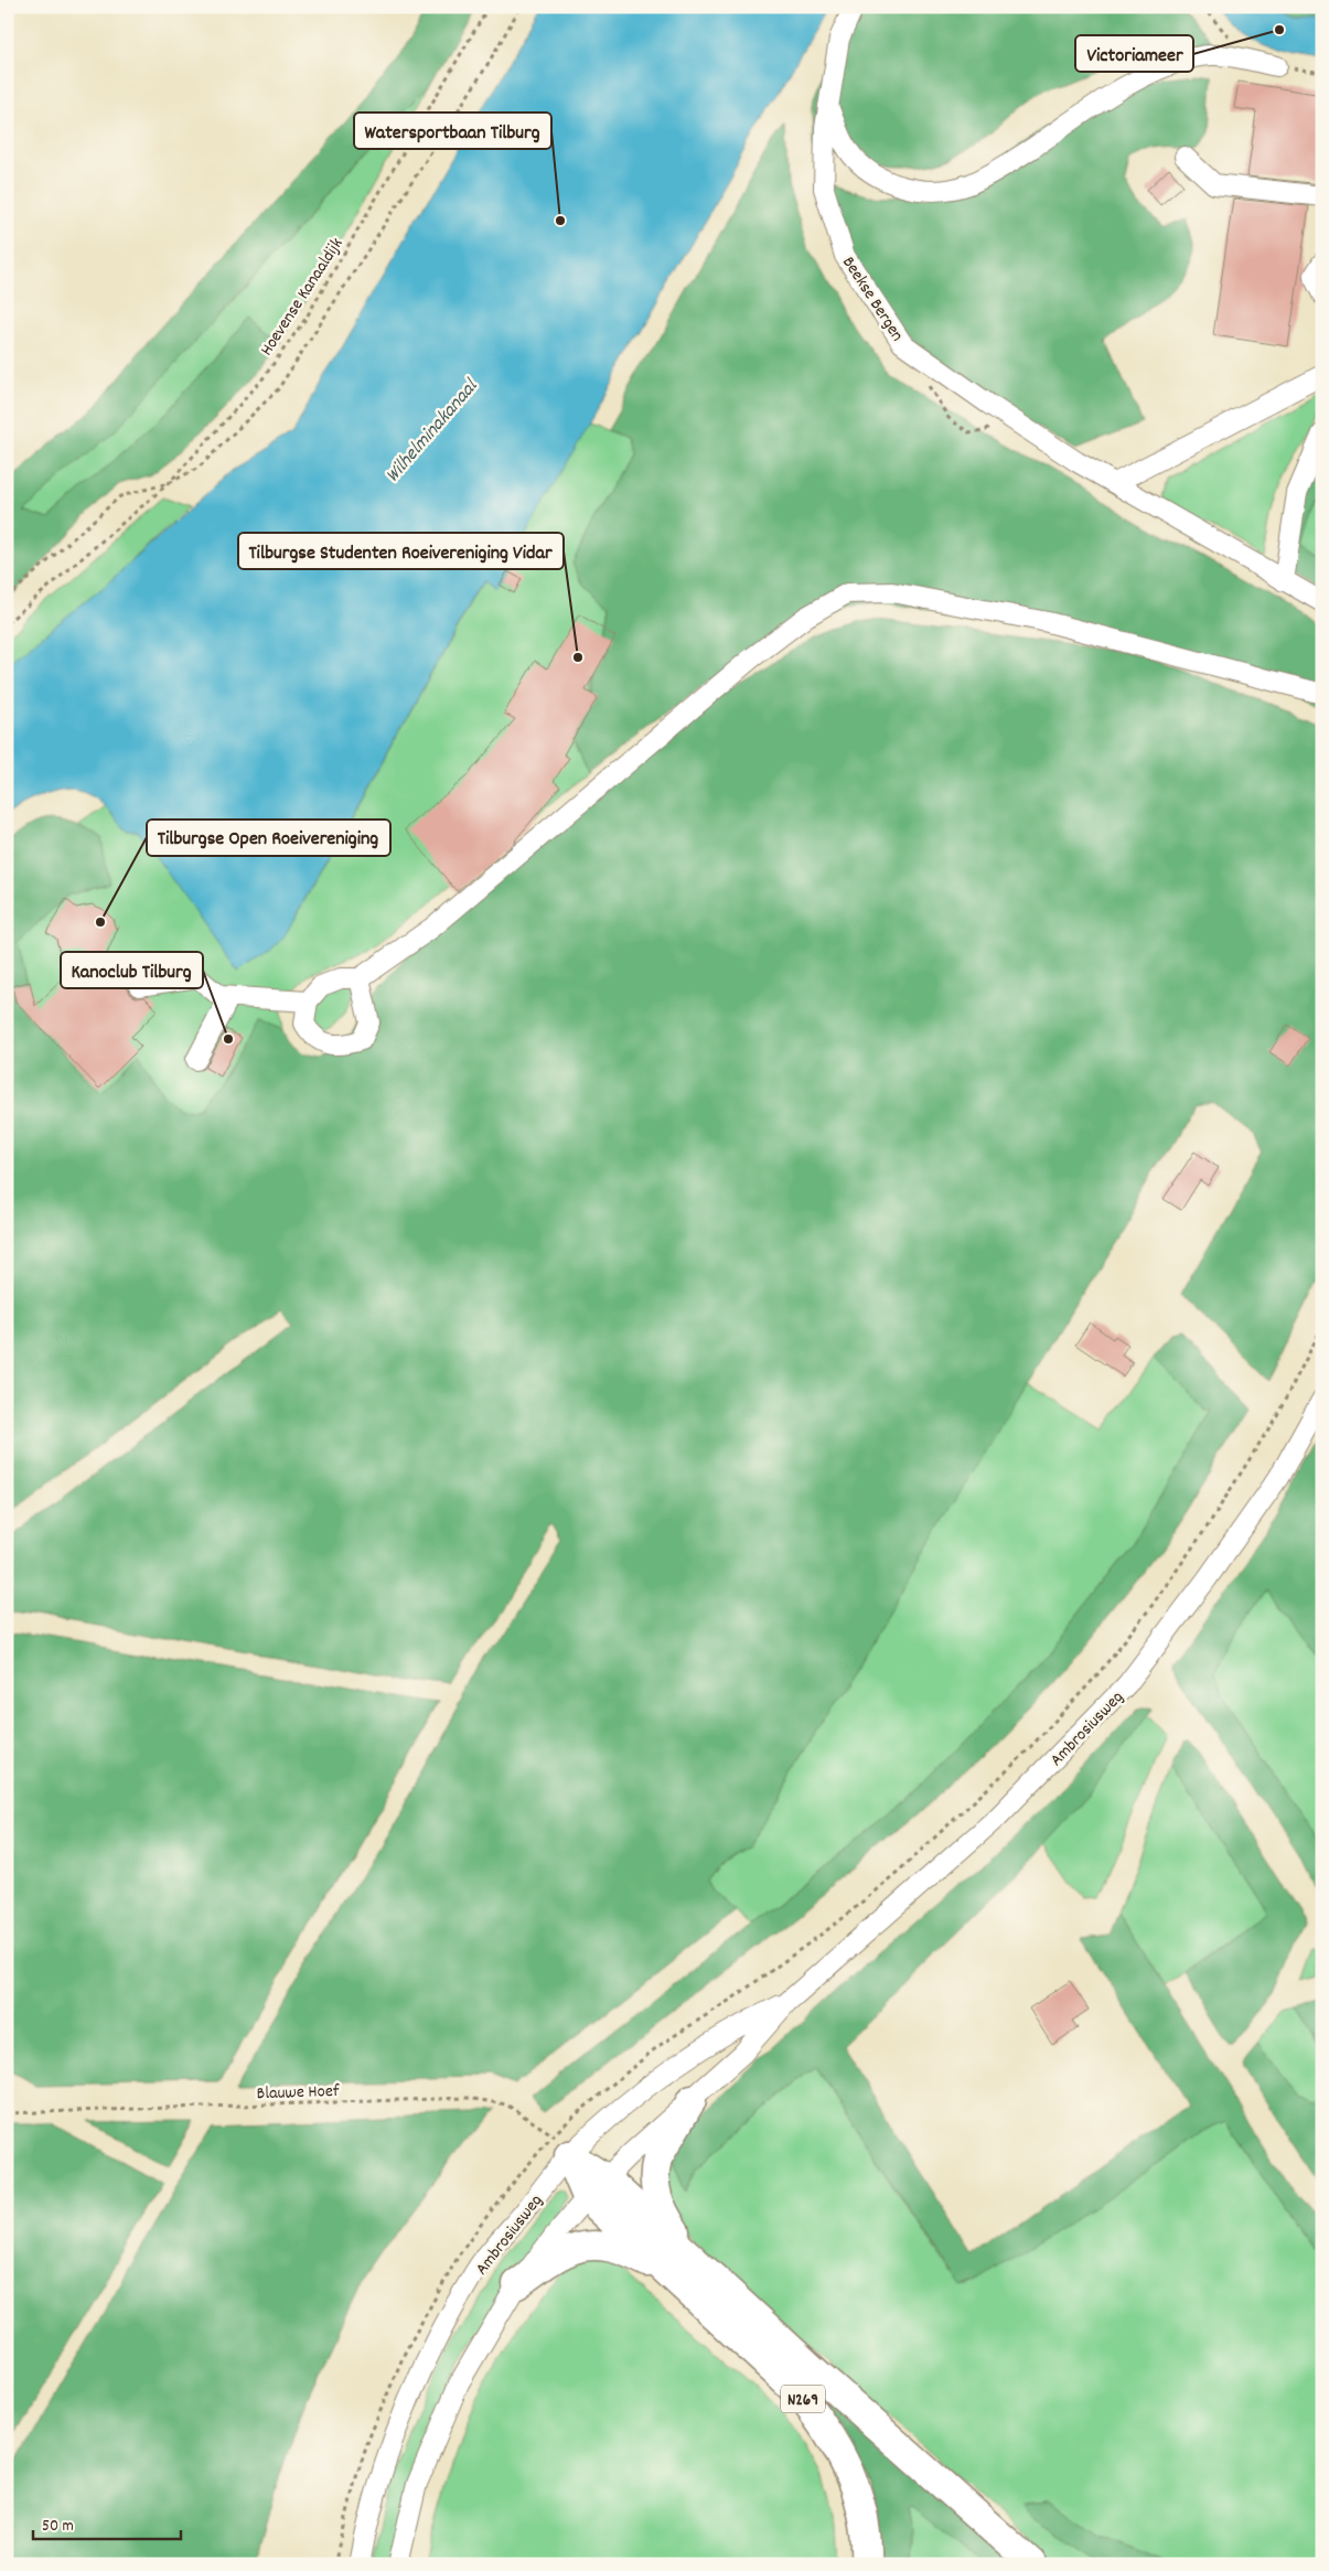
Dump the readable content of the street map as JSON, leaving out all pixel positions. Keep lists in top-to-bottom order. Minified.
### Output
{"streets":{"highway":["N269"],"street":["Beekse Bergen","Ambrosiusweg"],"path":["Hoevense Kanaaldijk","Blauwe Hoef"]},"crossings":[["Ambrosiusweg","Blauwe Hoef"],["Ambrosiusweg","N269"]],"water":["Wilhelminakanaal"],"places":["Victoriameer","Watersportbaan Tilburg","Tilburgse Studenten Roeivereniging Vidar","Tilburgse Open Roeivereniging","Kanoclub Tilburg"],"scale_bar":"50 m"}
